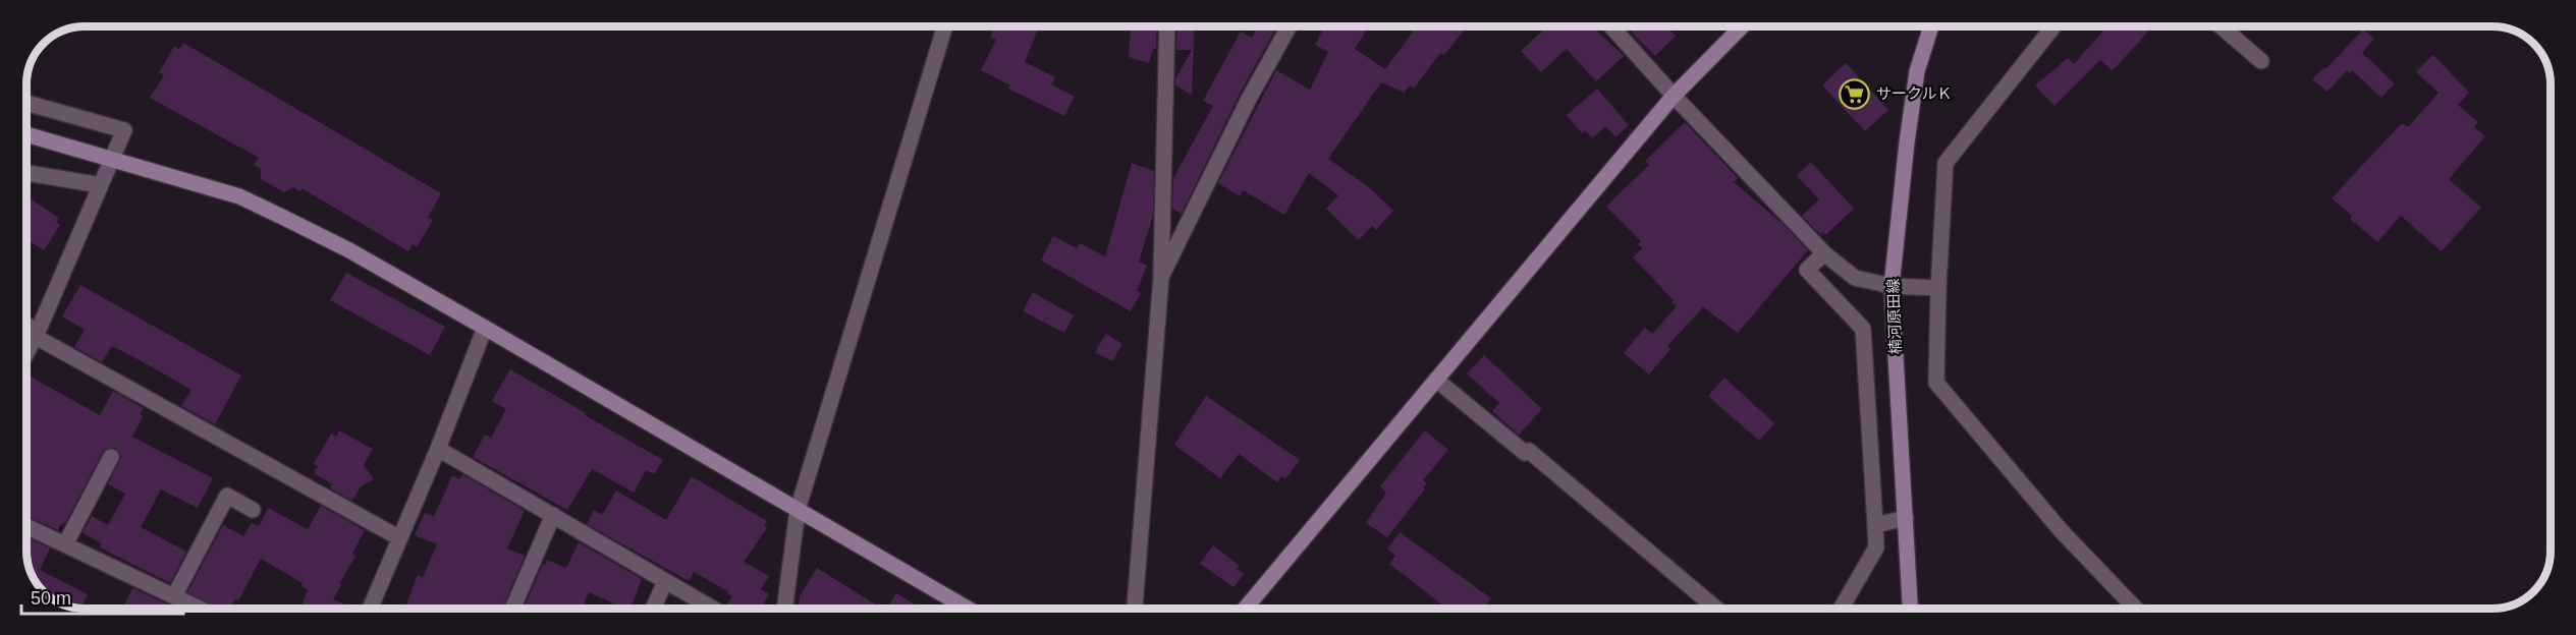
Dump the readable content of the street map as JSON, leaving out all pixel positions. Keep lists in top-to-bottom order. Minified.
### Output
{"streets":{"street":["楠河原田線"]},"places":{"supermarket":["サークルＫ"]},"scale_bar":"50 m"}
